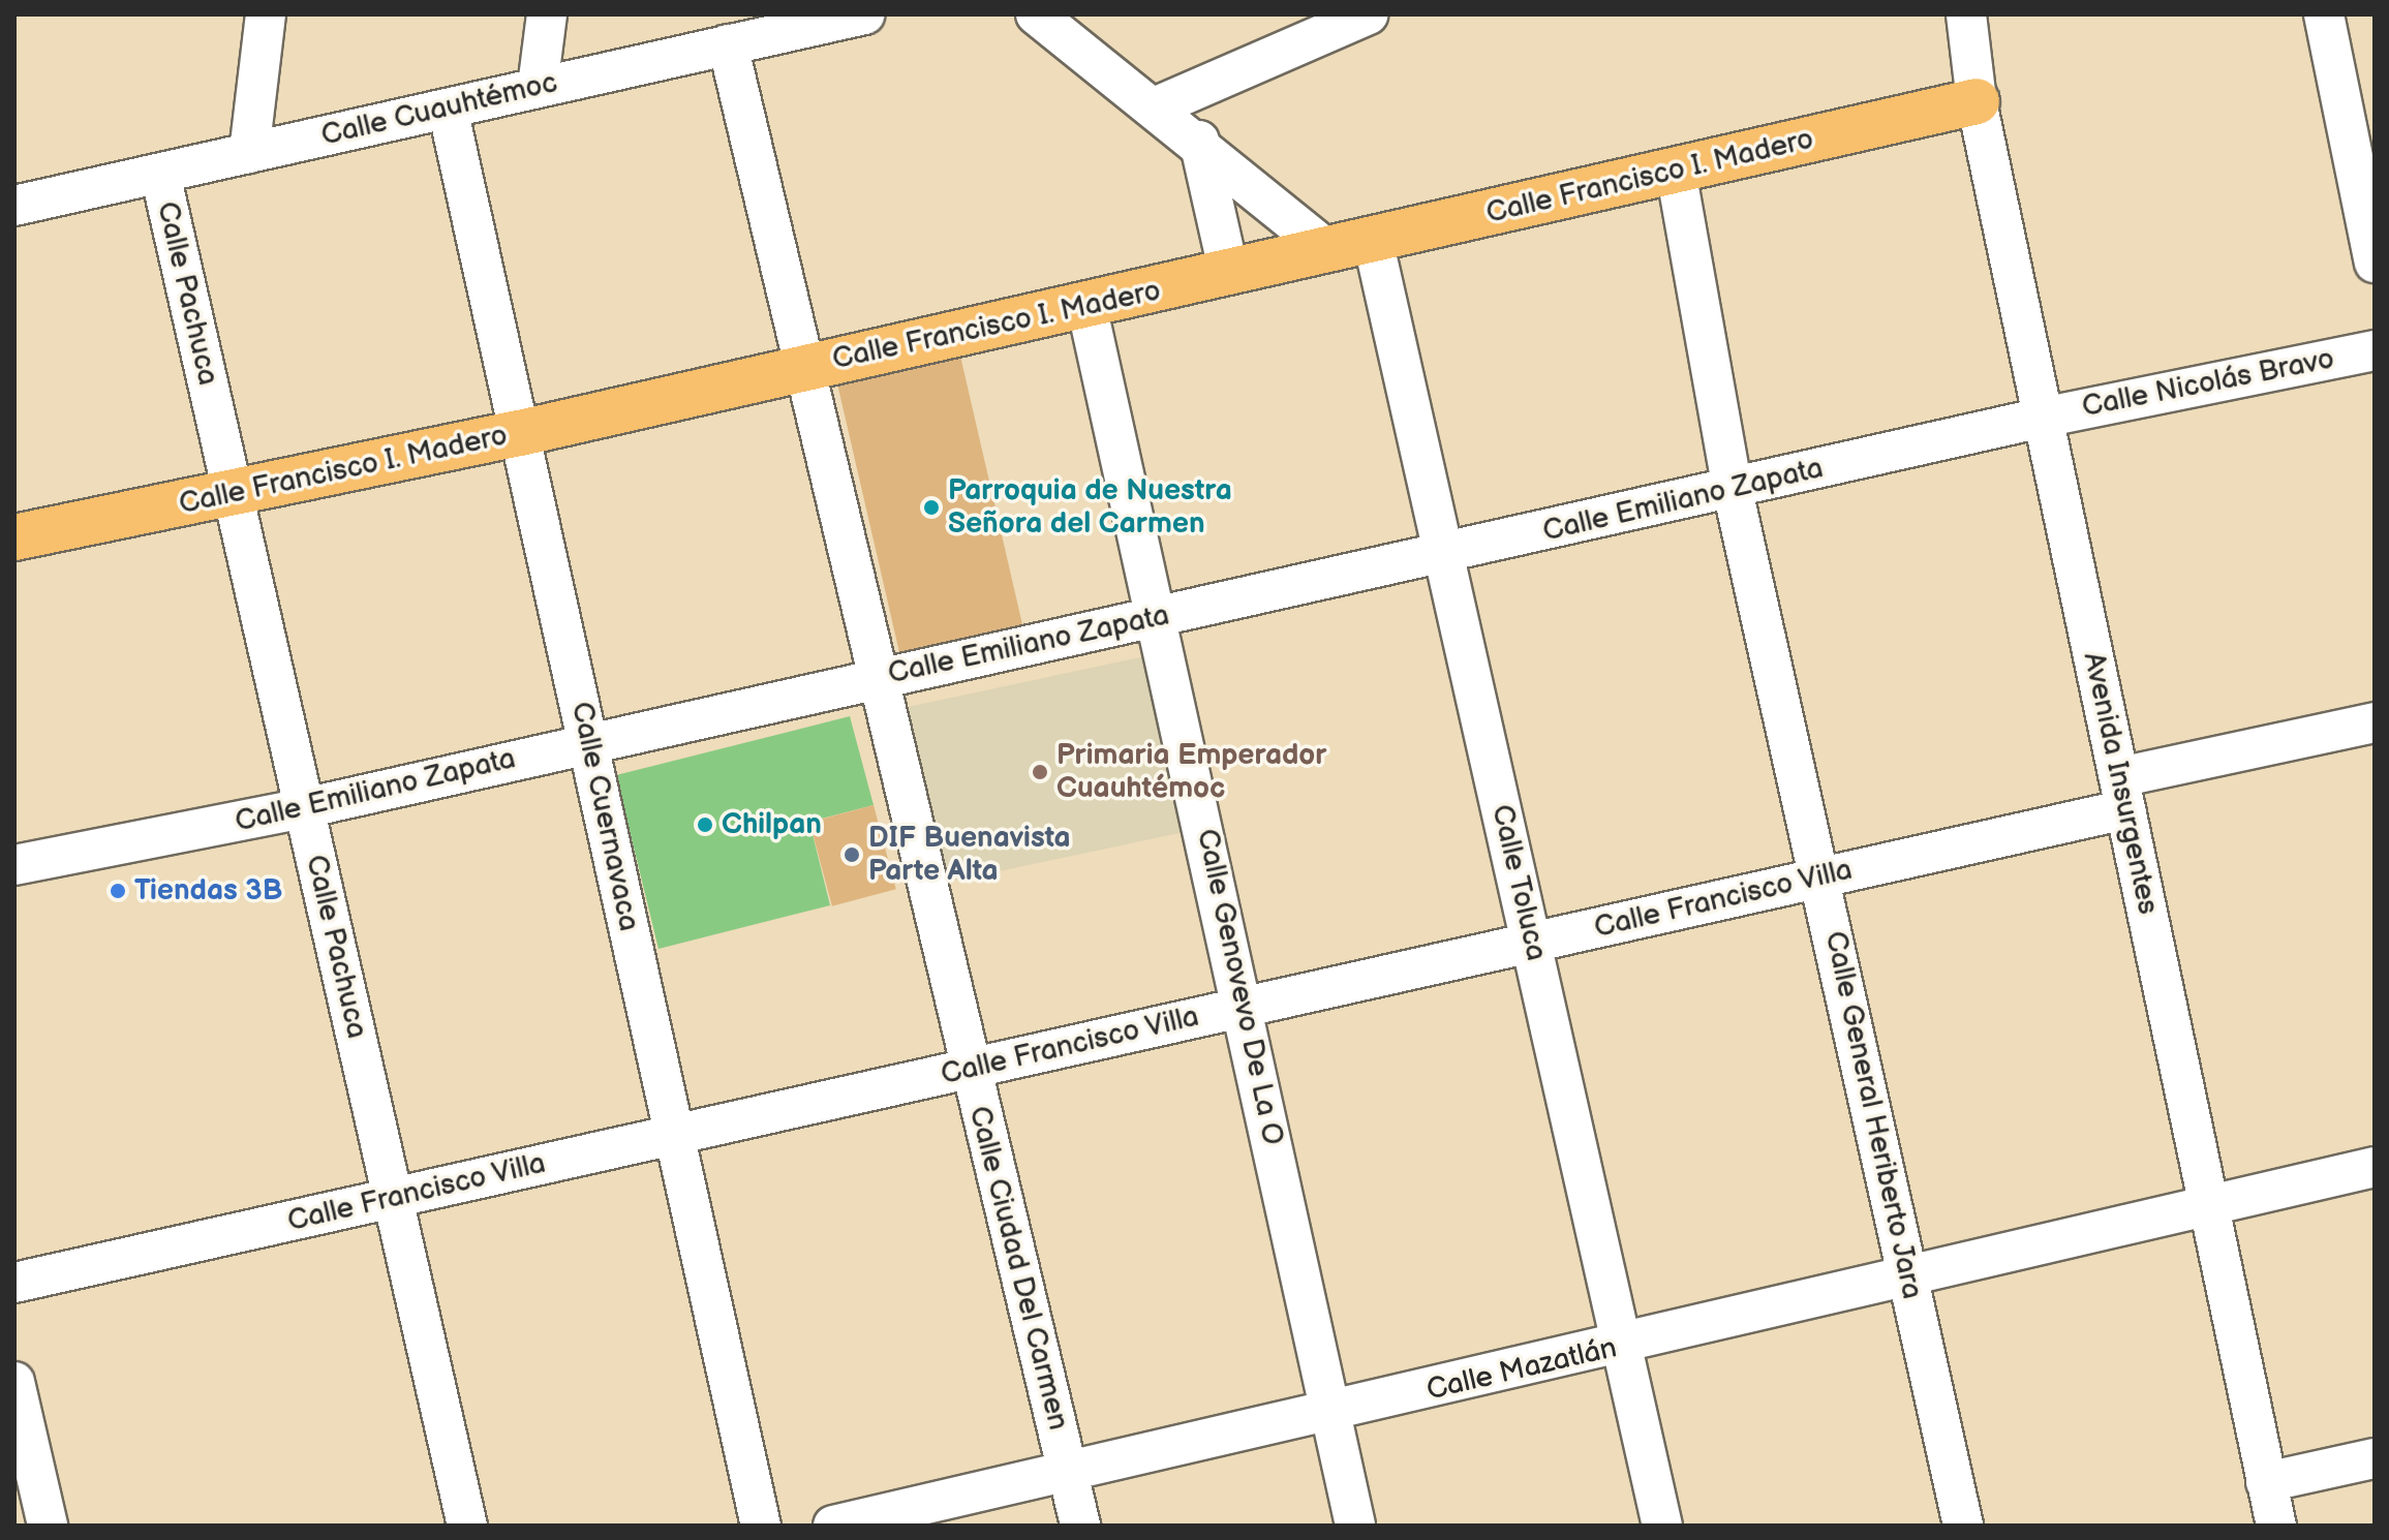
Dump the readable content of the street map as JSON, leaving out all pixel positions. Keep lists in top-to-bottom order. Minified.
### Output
{"streets":{"main road":["Calle Francisco I. Madero"],"street":["Calle Cuauhtémoc","Calle Pachuca","Calle Nicolás Bravo","Calle Emiliano Zapata","Avenida Insurgentes","Calle Cuernavaca","Calle Toluca","Calle Francisco Villa","Calle Genovevo De La O","Calle General Heriberto Jara","Calle Ciudad Del Carmen","Calle Mazatlán"]},"crossings":[["Calle Cuauhtémoc","Calle Pachuca"],["Calle Cuauhtémoc","Calle Cuernavaca"],["Calle Cuauhtémoc","Calle Ciudad Del Carmen"],["Calle Francisco I. Madero","Calle Pachuca"],["Calle Francisco I. Madero","Avenida Insurgentes"],["Calle Francisco I. Madero","Calle Cuernavaca"],["Calle Francisco I. Madero","Calle Toluca"],["Calle Francisco I. Madero","Calle Genovevo De La O"],["Calle Francisco I. Madero","Calle General Heriberto Jara"],["Calle Francisco I. Madero","Calle Ciudad Del Carmen"],["Calle Pachuca","Calle Emiliano Zapata"],["Calle Pachuca","Calle Francisco Villa"],["Calle Nicolás Bravo","Calle Emiliano Zapata"],["Calle Nicolás Bravo","Avenida Insurgentes"],["Calle Emiliano Zapata","Avenida Insurgentes"],["Calle Emiliano Zapata","Calle Cuernavaca"],["Calle Emiliano Zapata","Calle Toluca"],["Calle Emiliano Zapata","Calle Genovevo De La O"],["Calle Emiliano Zapata","Calle General Heriberto Jara"],["Calle Emiliano Zapata","Calle Ciudad Del Carmen"],["Avenida Insurgentes","Calle Francisco Villa"],["Avenida Insurgentes","Calle Mazatlán"],["Calle Cuernavaca","Calle Francisco Villa"],["Calle Toluca","Calle Francisco Villa"],["Calle Toluca","Calle Mazatlán"],["Calle Francisco Villa","Calle Genovevo De La O"],["Calle Francisco Villa","Calle General Heriberto Jara"],["Calle Francisco Villa","Calle Ciudad Del Carmen"],["Calle Genovevo De La O","Calle Mazatlán"],["Calle General Heriberto Jara","Calle Mazatlán"],["Calle Ciudad Del Carmen","Calle Mazatlán"]],"places":["Parroquia de Nuestra Señora del Carmen","Primaria Emperador Cuauhtémoc","Chilpan","DIF Buenavista Parte Alta","Tiendas 3B"]}
